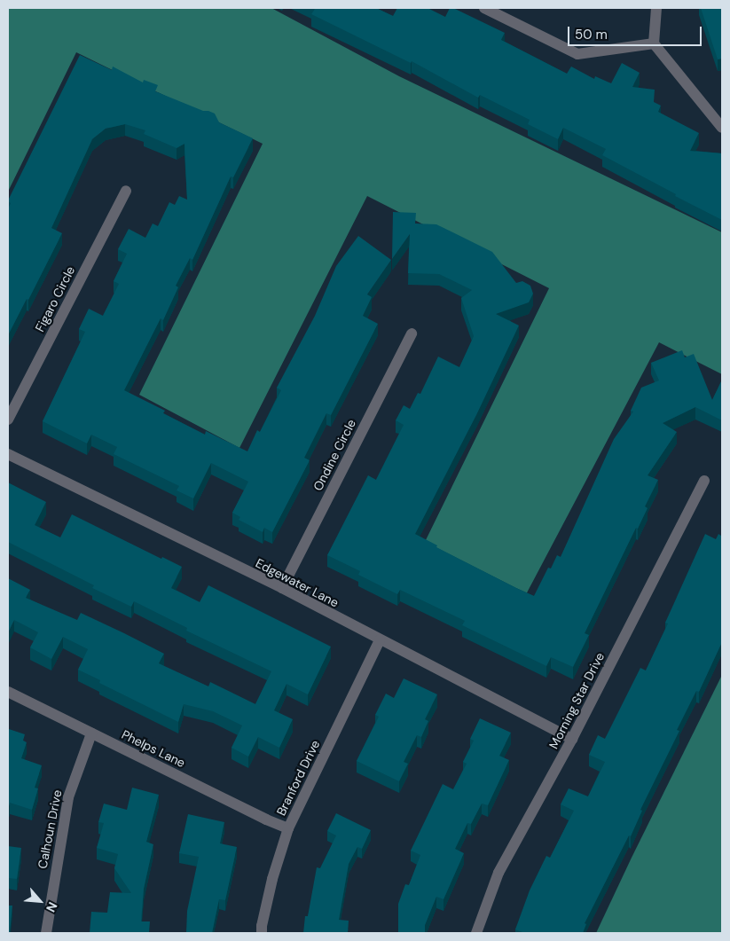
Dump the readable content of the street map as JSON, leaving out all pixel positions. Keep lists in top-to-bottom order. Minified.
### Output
{"streets":{"street":["Figaro Circle","Ondine Circle","Edgewater Lane","Morning Star Drive","Phelps Lane","Branford Drive","Calhoun Drive"]},"crossings":[["Ondine Circle","Edgewater Lane"],["Edgewater Lane","Morning Star Drive"],["Edgewater Lane","Branford Drive"],["Phelps Lane","Branford Drive"],["Phelps Lane","Calhoun Drive"]],"scale_bar":"50 m","north":"bottom right"}
